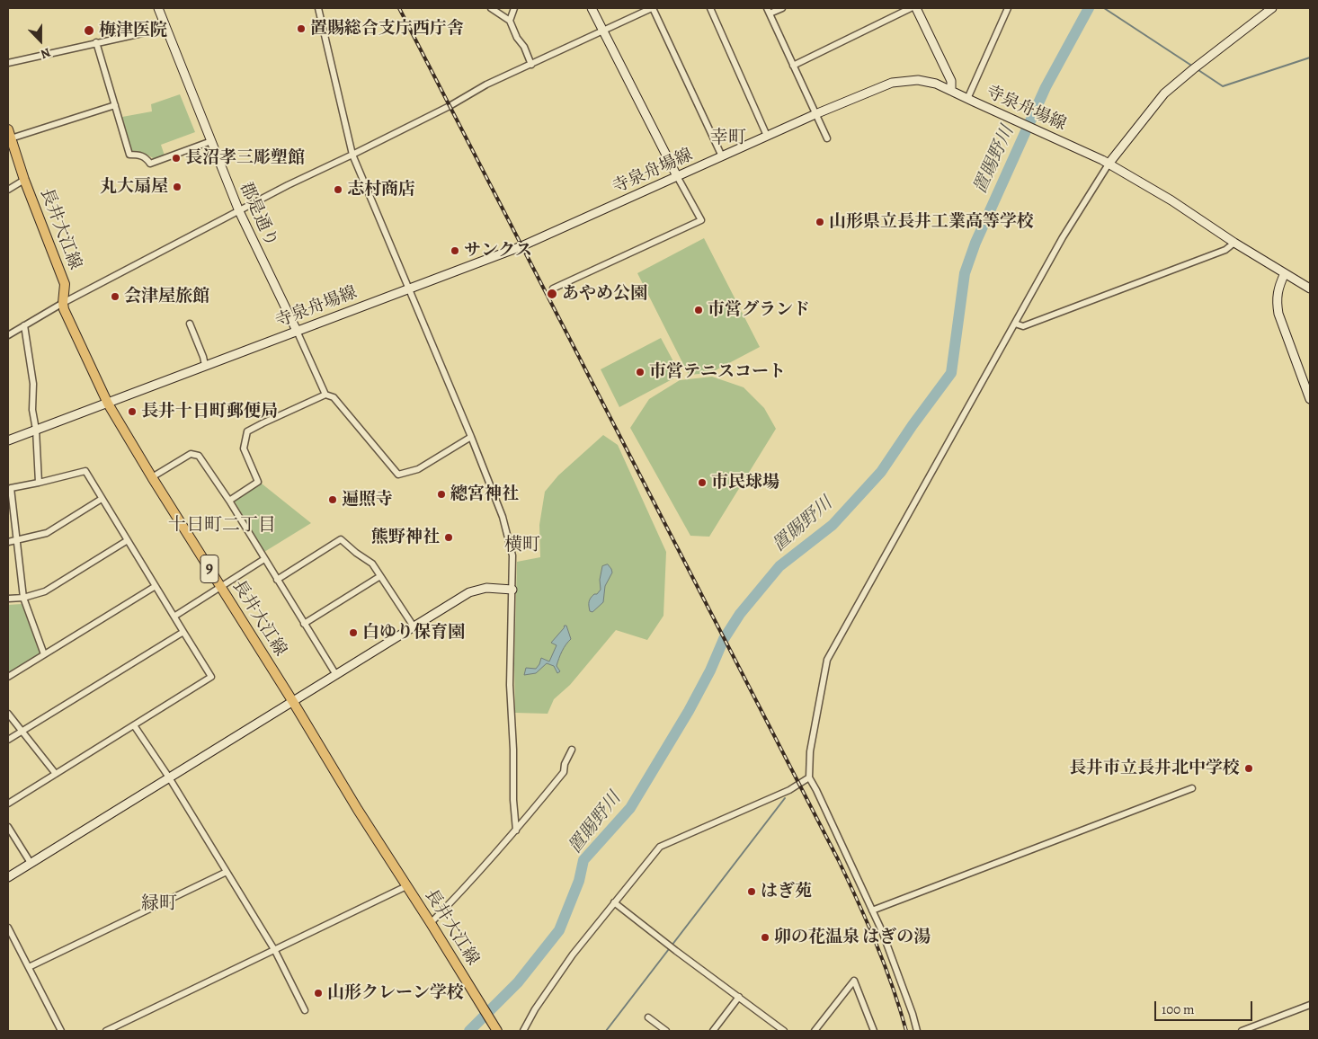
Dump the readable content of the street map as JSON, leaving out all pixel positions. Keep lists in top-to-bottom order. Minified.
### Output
{"streets":{"main road":["長井大江線","9"],"street":["寺泉舟場線","郡是通り"]},"crossings":[["寺泉舟場線","郡是通り"],["寺泉舟場線","長井大江線"]],"districts":["幸町","十日町二丁目","横町","緑町"],"water":["置賜野川"],"places":["置賜総合支庁西庁舎","梅津医院","長沼孝三彫塑館","丸大扇屋","志村商店","山形県立長井工業高等学校","サンクス","あやめ公園","会津屋旅館","市営グランド","市営テニスコート","長井十日町郵便局","市民球場","總宮神社","遍照寺","熊野神社","白ゆり保育園","長井市立長井北中学校","はぎ苑","卯の花温泉 はぎの湯","山形クレーン学校"],"scale_bar":"100 m","north":"bottom"}
